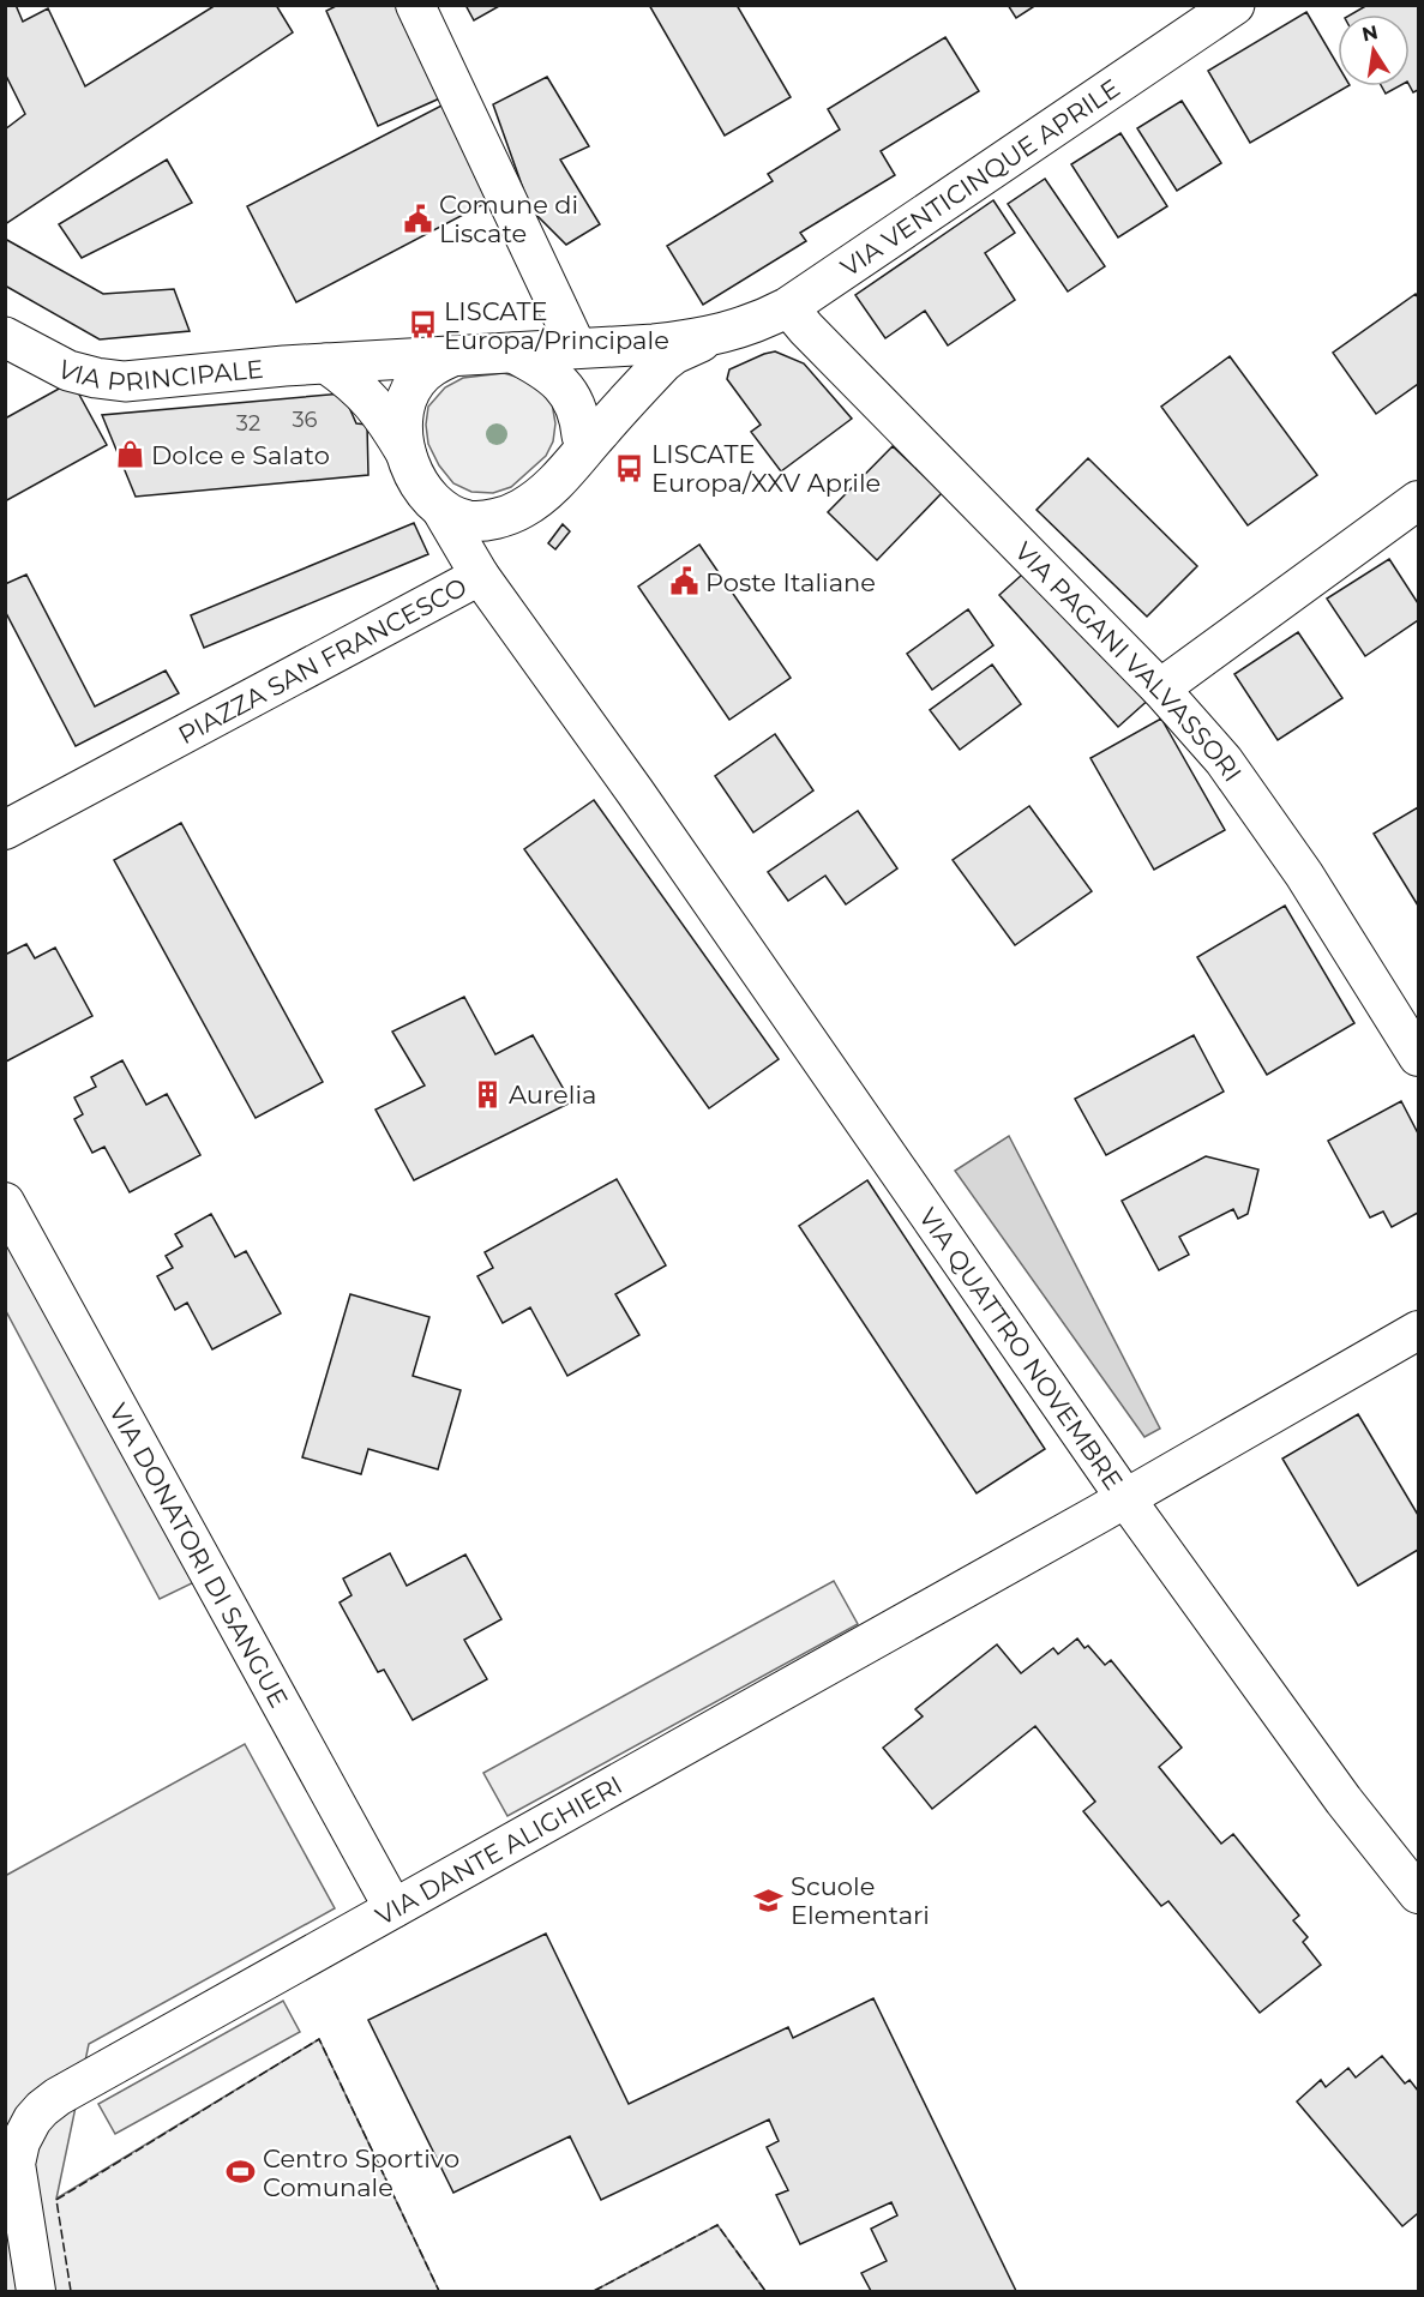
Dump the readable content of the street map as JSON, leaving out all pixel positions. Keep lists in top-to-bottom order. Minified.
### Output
{"streets":{"street":["VIA VENTICINQUE APRILE","VIA PRINCIPALE","PIAZZA SAN FRANCESCO","VIA PAGANI VALVASSORI","VIA QUATTRO NOVEMBRE","VIA DONATORI DI SANGUE","VIA DANTE ALIGHIERI"]},"crossings":[["VIA VENTICINQUE APRILE","VIA PRINCIPALE"],["VIA VENTICINQUE APRILE","VIA PAGANI VALVASSORI"],["PIAZZA SAN FRANCESCO","VIA QUATTRO NOVEMBRE"],["VIA QUATTRO NOVEMBRE","VIA DANTE ALIGHIERI"],["VIA DONATORI DI SANGUE","VIA DANTE ALIGHIERI"]],"places":{"public building":["Comune di Liscate","Poste Italiane"],"bus stop":["LISCATE Europa/Principale","LISCATE Europa/XXV Aprile"],"shop":["Dolce e Salato"],"building":["Aurelia"],"school or university":["Scuole Elementari"],"sports":["Centro Sportivo Comunale"]},"house_numbers":["36","32"],"north":"top"}
